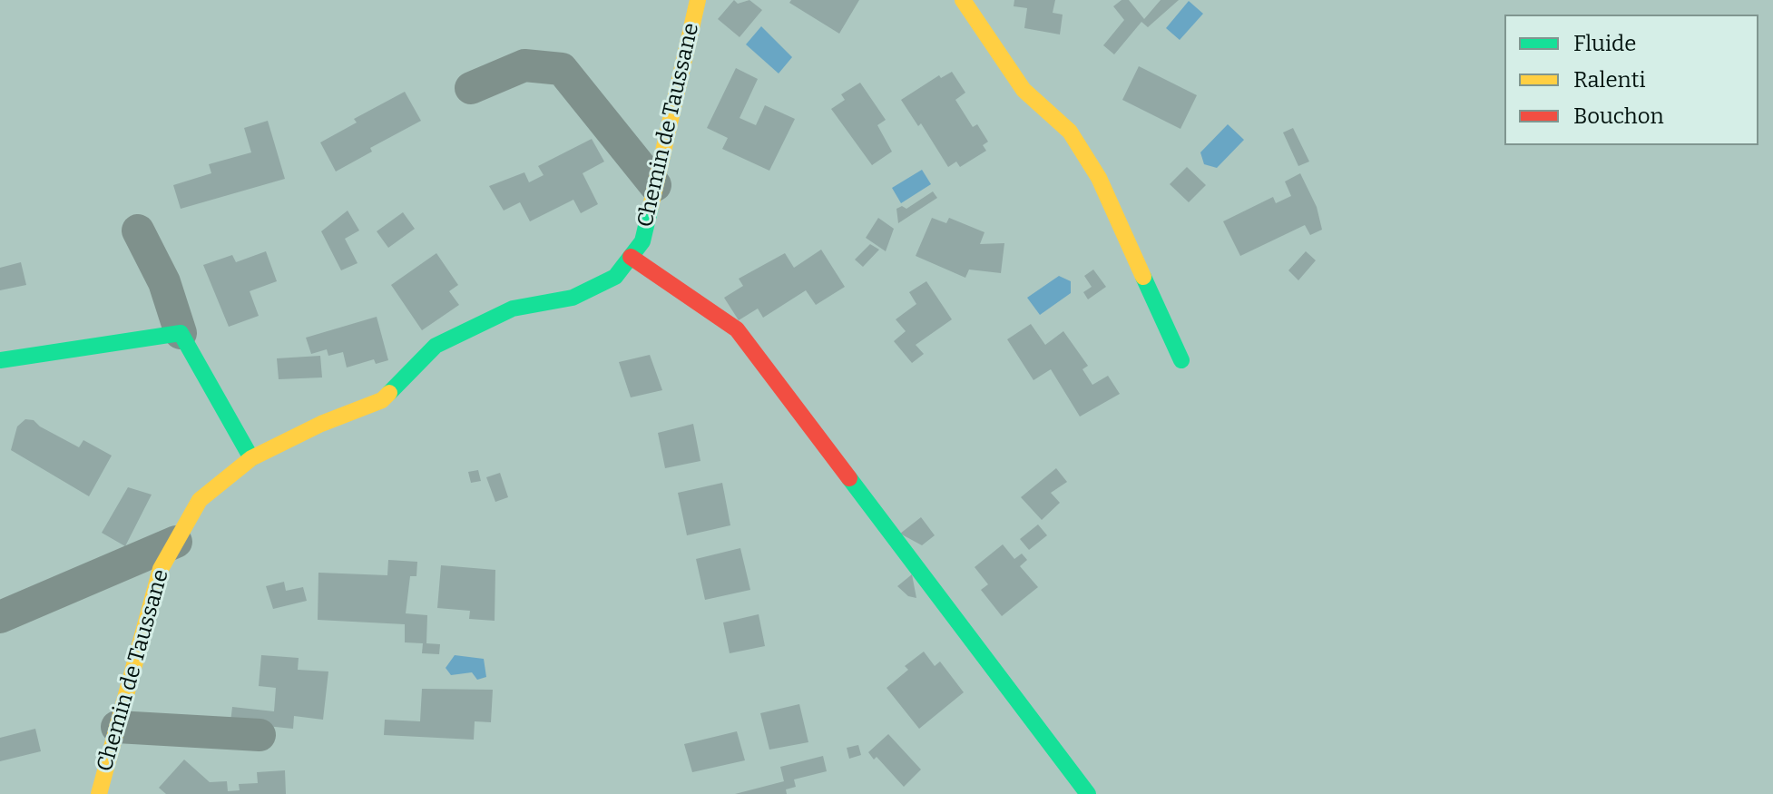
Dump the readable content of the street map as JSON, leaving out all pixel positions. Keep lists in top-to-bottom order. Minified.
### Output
{"streets":{"street":["Chemin de Taussane"]},"legend":["Fluide","Ralenti","Bouchon"]}
